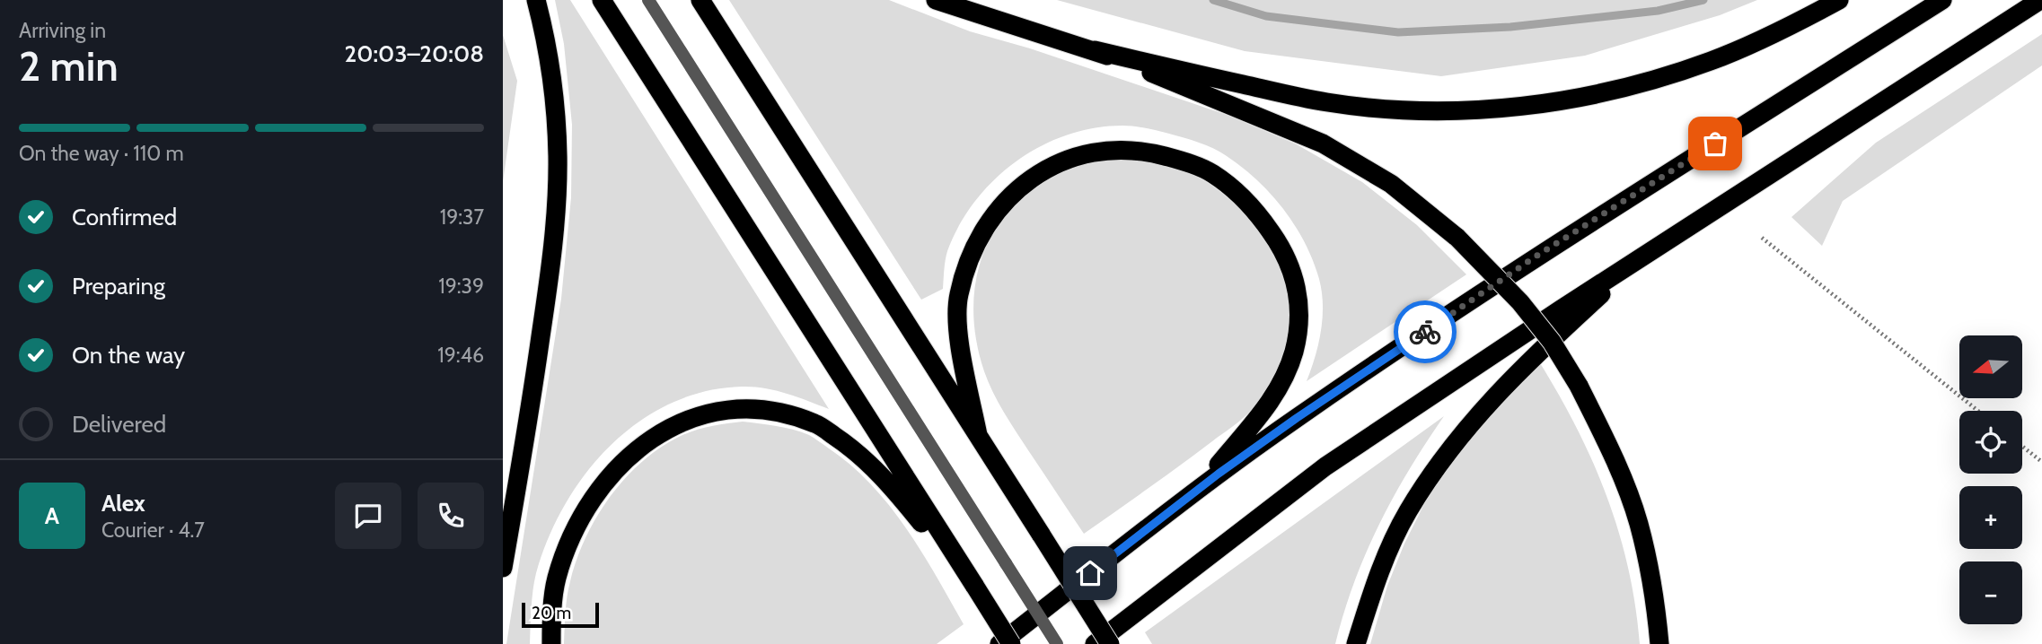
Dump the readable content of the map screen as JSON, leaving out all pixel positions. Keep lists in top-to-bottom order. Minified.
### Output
{"scale_bar":"20 m","north":"left","page":{"heading":["2 min","Arriving in","20:03–20:08"],"panel":["Alex","Courier · 4.7"],"bar":"On the way · 110 m","list":[["Confirmed","19:37"],["Preparing","19:39"],["On the way","19:46"],"Delivered"],"map_buttons":["+","−"],"round":"A","scale":"20 m"}}
